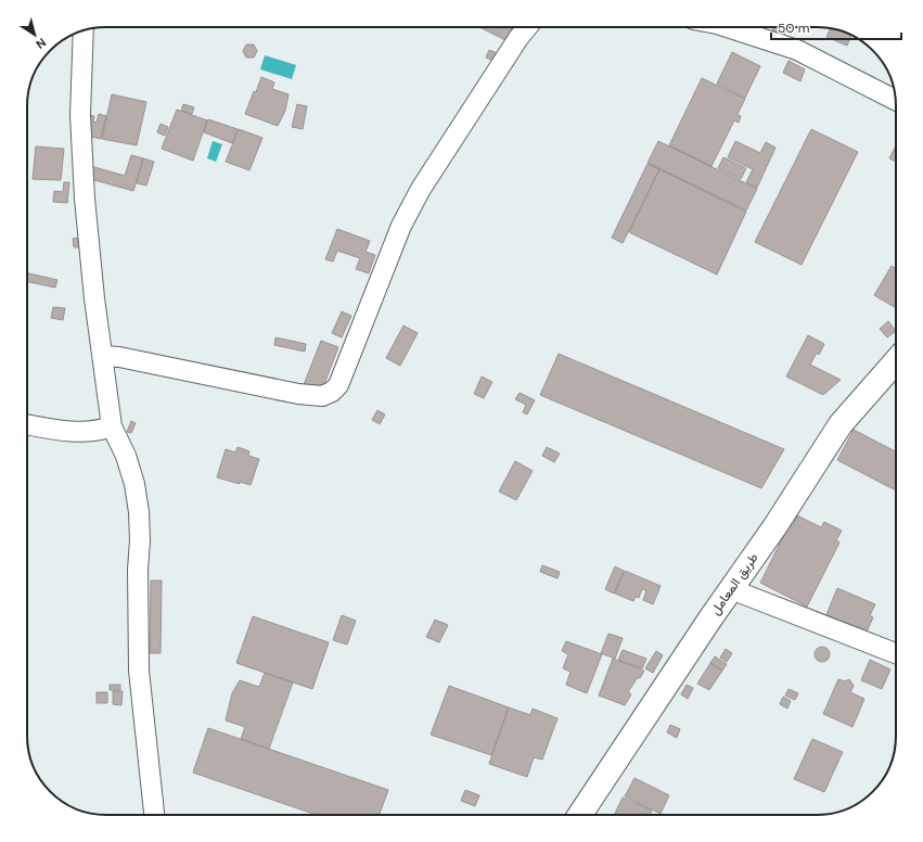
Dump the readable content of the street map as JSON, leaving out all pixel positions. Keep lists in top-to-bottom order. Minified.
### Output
{"streets":{"main road":["طريق المعامل"]},"scale_bar":"50 m","north":"bottom right"}
